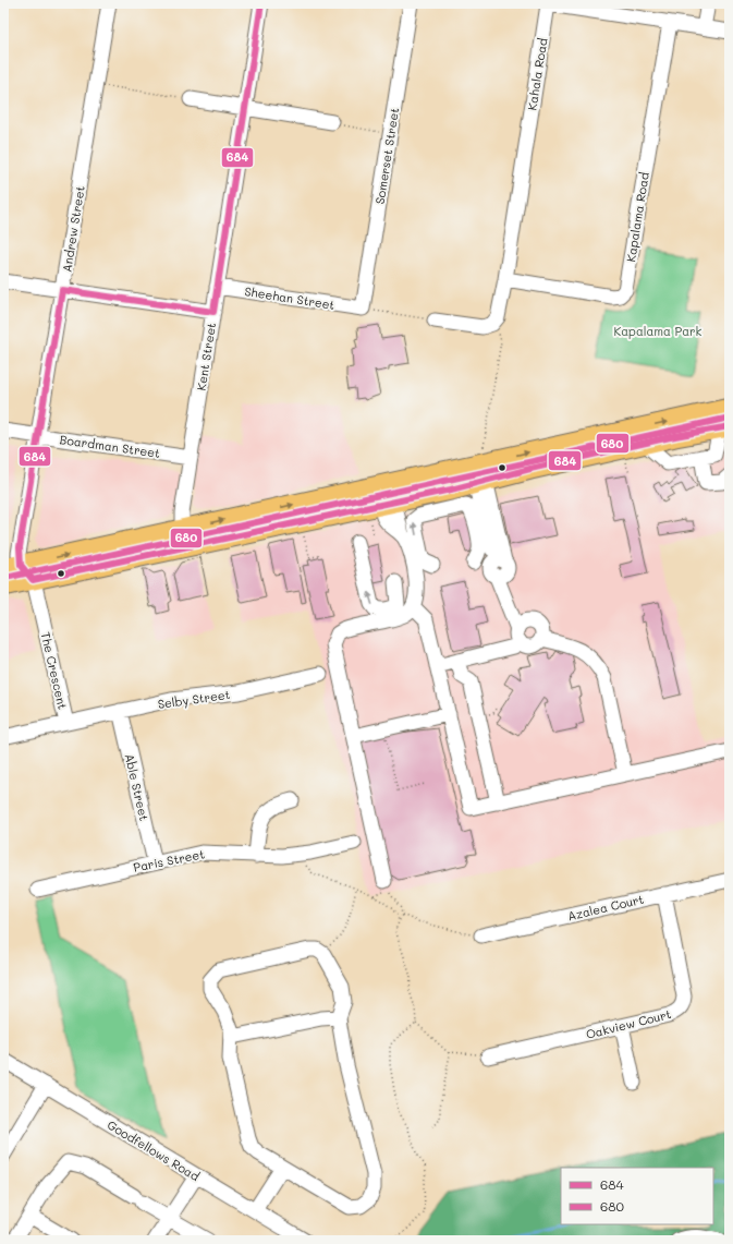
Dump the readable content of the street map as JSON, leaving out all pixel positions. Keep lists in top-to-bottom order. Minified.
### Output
{"streets":{"street":["Kahala Road","Somerset Street","Kapalama Road","Andrew Street","Sheehan Street","Kent Street","Boardman Street","The Crescent","Selby Street","Able Street","Paris Street","Azalea Court","Oakview Court","Goodfellows Road"]},"crossings":[["Kahala Road","Kapalama Road"],["Somerset Street","Sheehan Street"],["Andrew Street","Boardman Street"],["Andrew Street","The Crescent"],["Sheehan Street","Kent Street"],["Kent Street","Boardman Street"],["The Crescent","Selby Street"],["Selby Street","Able Street"],["Able Street","Paris Street"],["Azalea Court","Oakview Court"]],"parks":["Kapalama Park"],"lines":["transit line 684","transit line 680"],"legend":["684","680"]}
